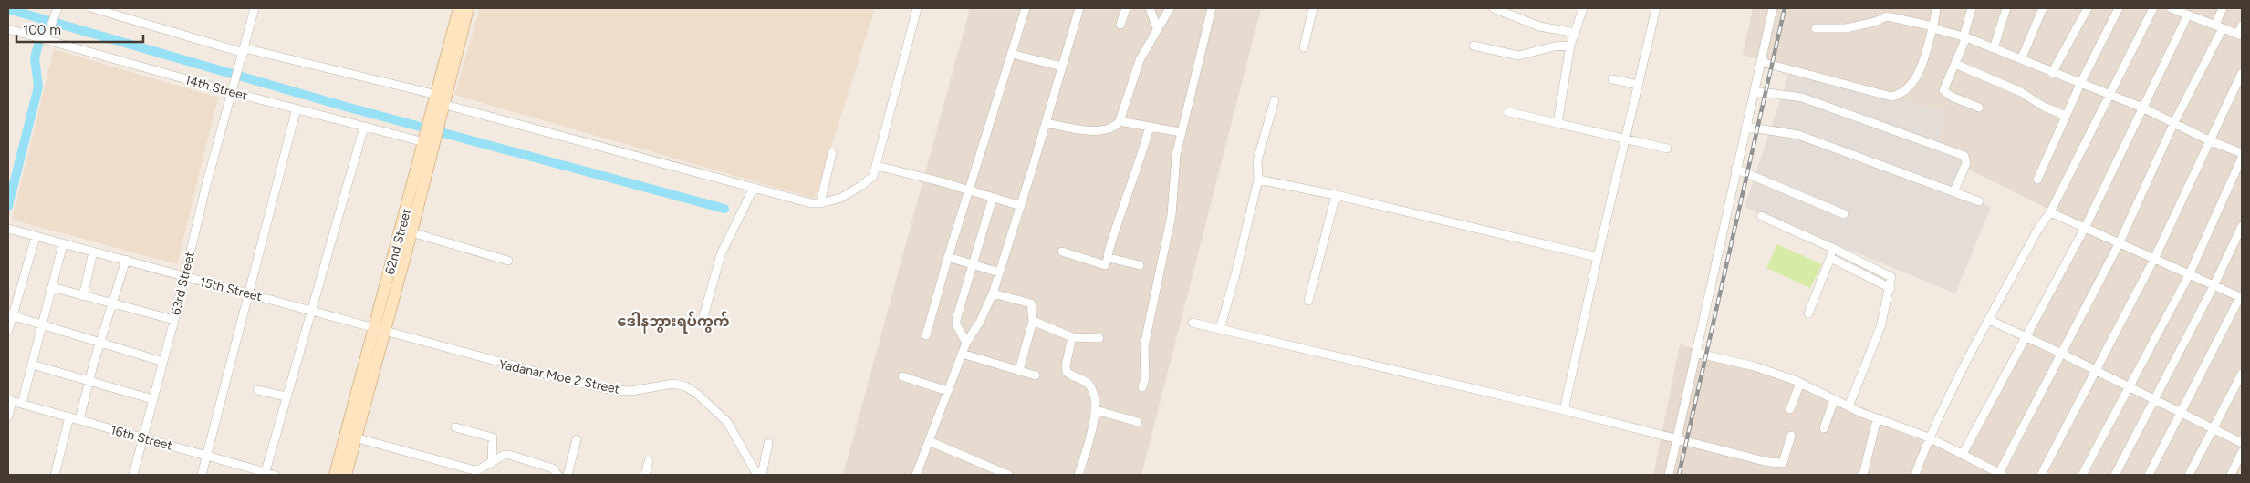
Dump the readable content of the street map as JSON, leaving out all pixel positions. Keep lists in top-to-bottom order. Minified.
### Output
{"streets":{"main road":["62nd Street"],"street":["14th Street","63rd Street","15th Street","Yadanar Moe 2 Street","16th Street"]},"crossings":[["14th Street","62nd Street"],["14th Street","63rd Street"],["62nd Street","15th Street"],["62nd Street","Yadanar Moe 2 Street"],["63rd Street","15th Street"],["63rd Street","16th Street"],["15th Street","Yadanar Moe 2 Street"]],"districts":["ဒေါနဘွားရပ်ကွက်"],"scale_bar":"100 m"}
